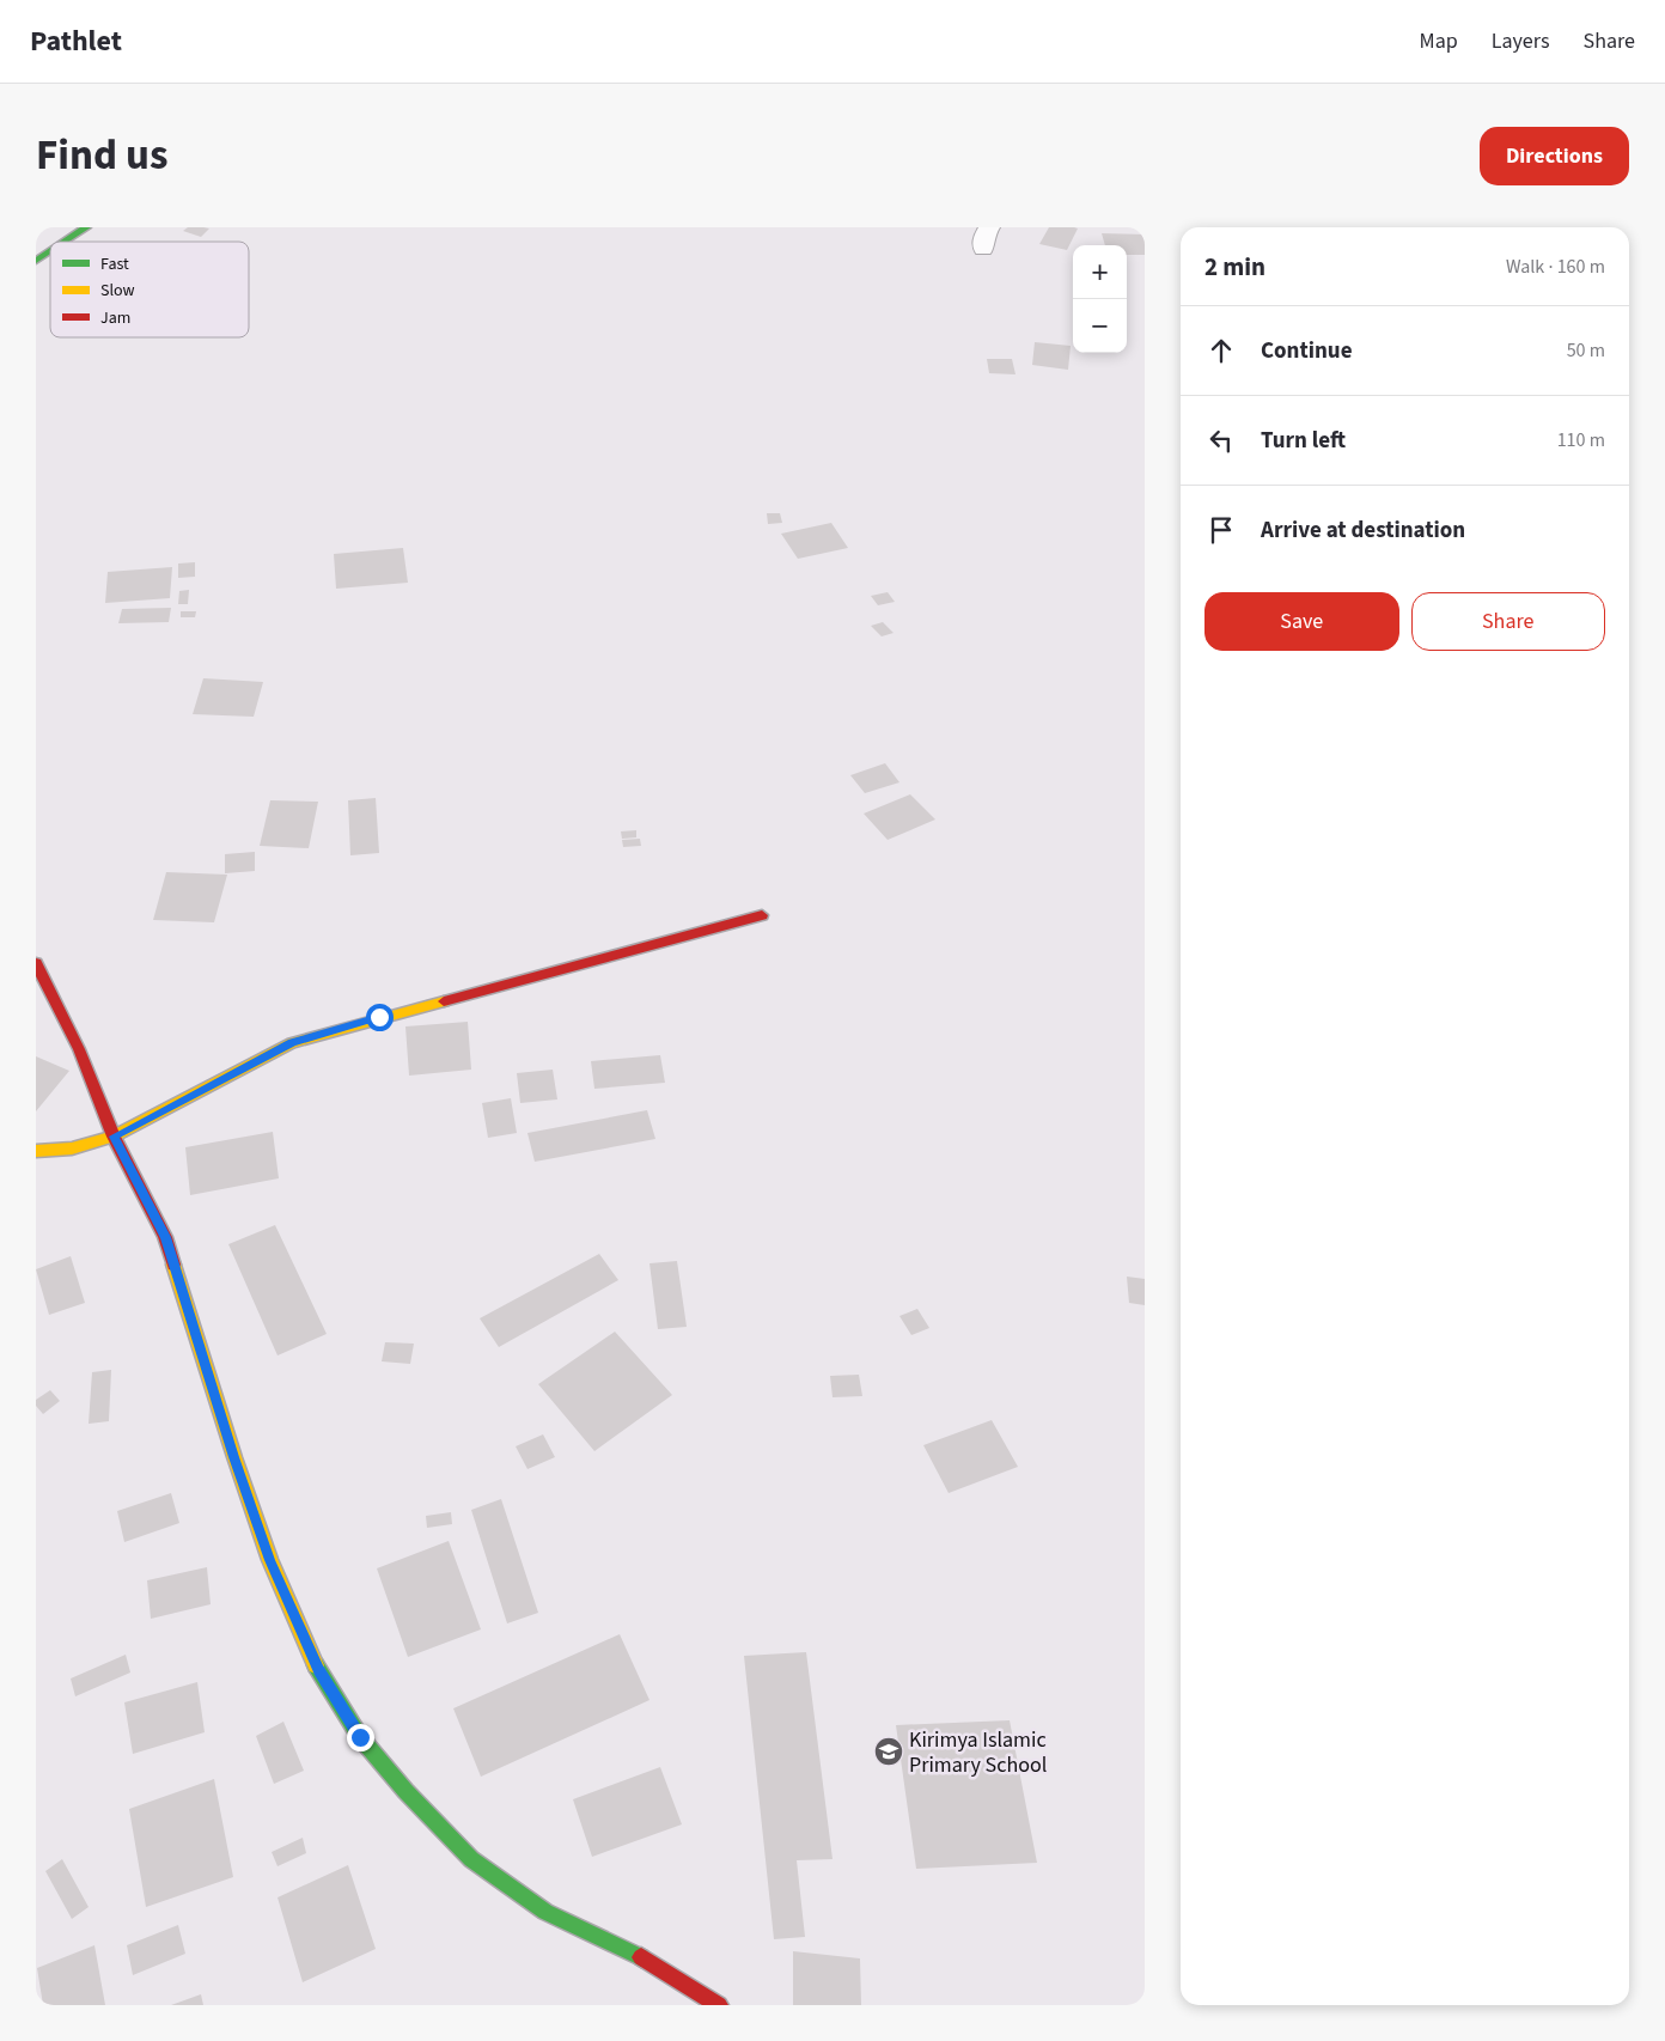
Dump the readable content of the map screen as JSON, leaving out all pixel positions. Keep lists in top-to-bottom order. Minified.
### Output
{"places":{"school or university":["Kirimya Islamic Primary School"]},"legend":["Fast","Slow","Jam"],"page":{"header":"Pathlet","nav":["Map","Layers","Share"],"title":"Find us","buttons":["Directions",["Save","Share"]],"heading":["2 min","Walk · 160 m"],"map_buttons":["+","−"],"list":[["Continue","50 m"],["Turn left","110 m"],"Arrive at destination"]}}
